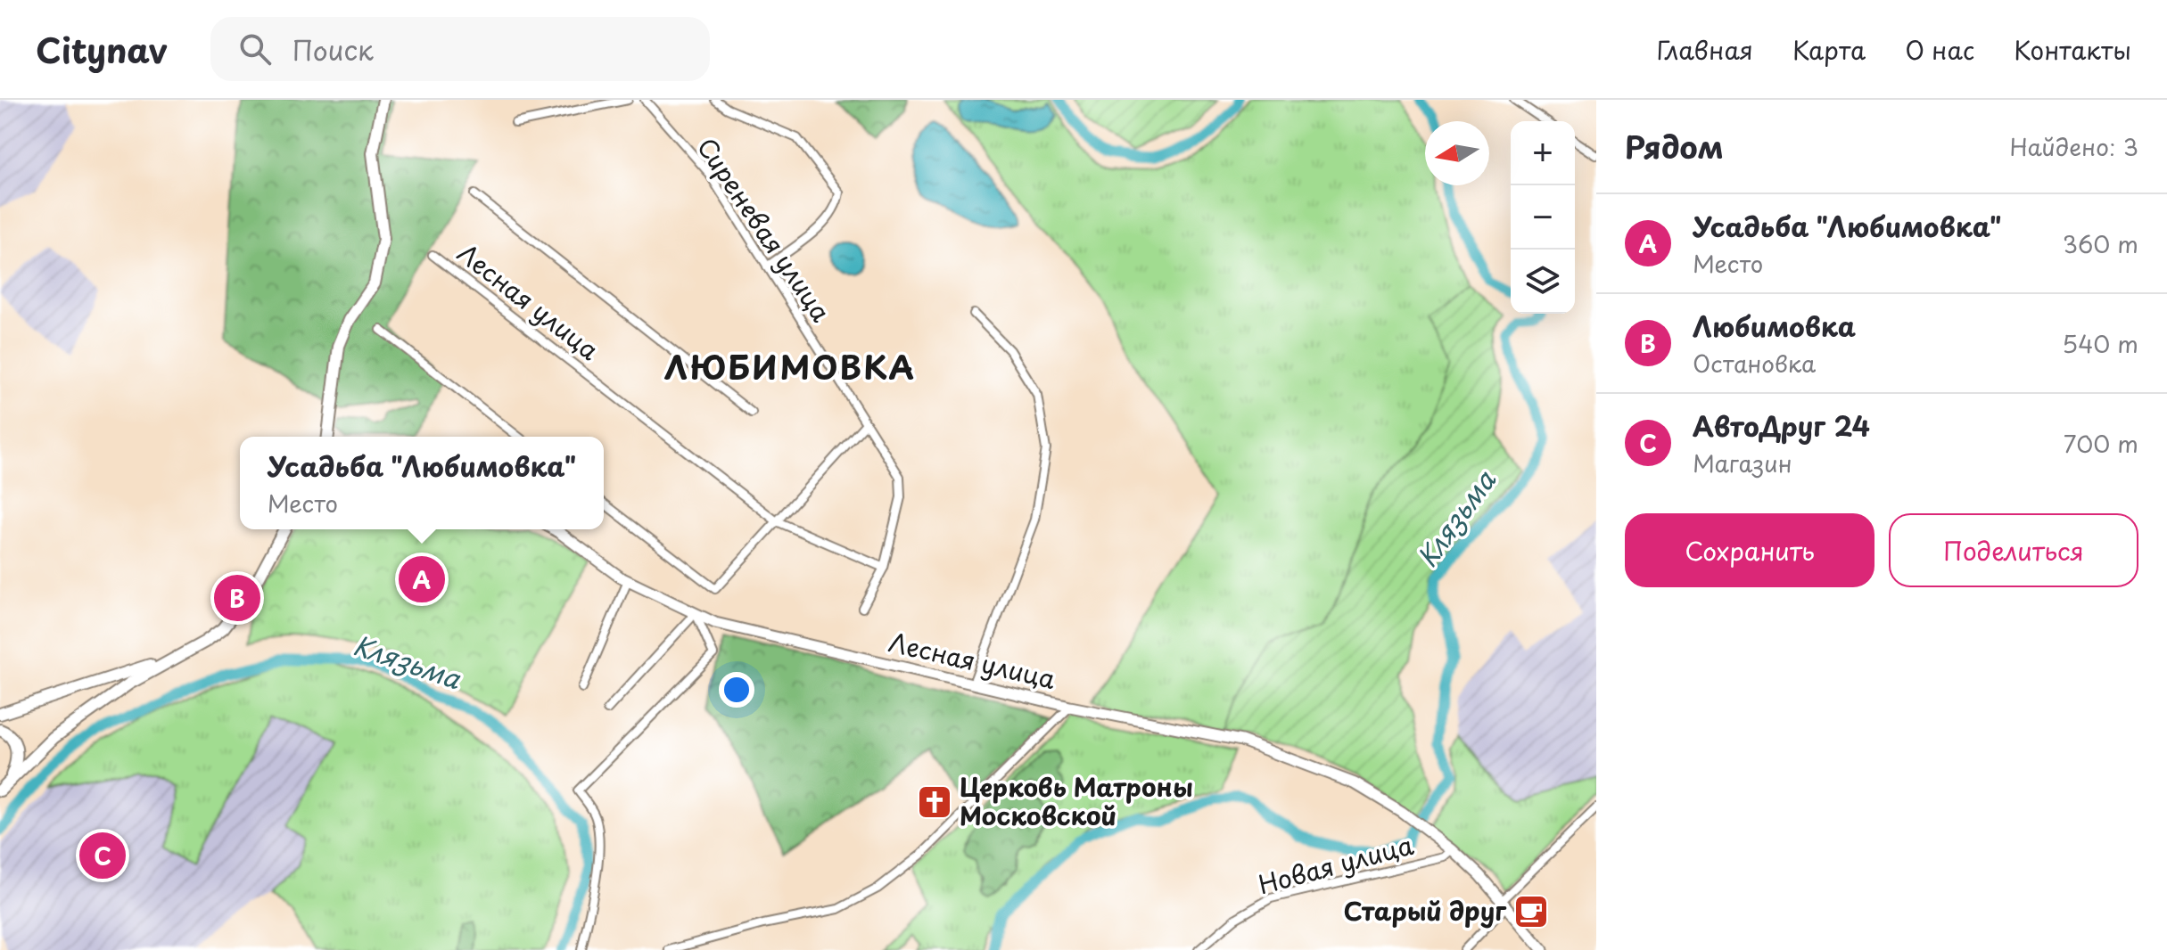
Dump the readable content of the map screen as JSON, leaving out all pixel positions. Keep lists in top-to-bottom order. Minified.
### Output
{"streets":{"street":["Сиреневая улица","Лесная улица","Новая улица"]},"crossings":[["Сиреневая улица","Лесная улица"],["Лесная улица","Новая улица"]],"districts":["ЛЮБИМОВКА"],"water":["Клязьма"],"places":{"church":["Церковь Матроны Московской"],"cafe":["Старый друг"]},"north":"left","page":{"header":"Citynav","search":"Поиск","nav":["Главная","Карта","О нас","Контакты"],"heading":["Рядом","Найдено: 3"],"map_buttons":["+","−"],"list":[{"mark":"A","name":"Усадьба \"Любимовка\"","note":"Место","value":"360 m"},{"mark":"B","name":"Любимовка","note":"Остановка","value":"540 m"},{"mark":"C","name":"АвтоДруг 24","note":"Магазин","value":"700 m"}],"popup":["Усадьба \"Любимовка\"","Место"],"buttons":["Сохранить","Поделиться"],"pins":["A","B","C"]}}
